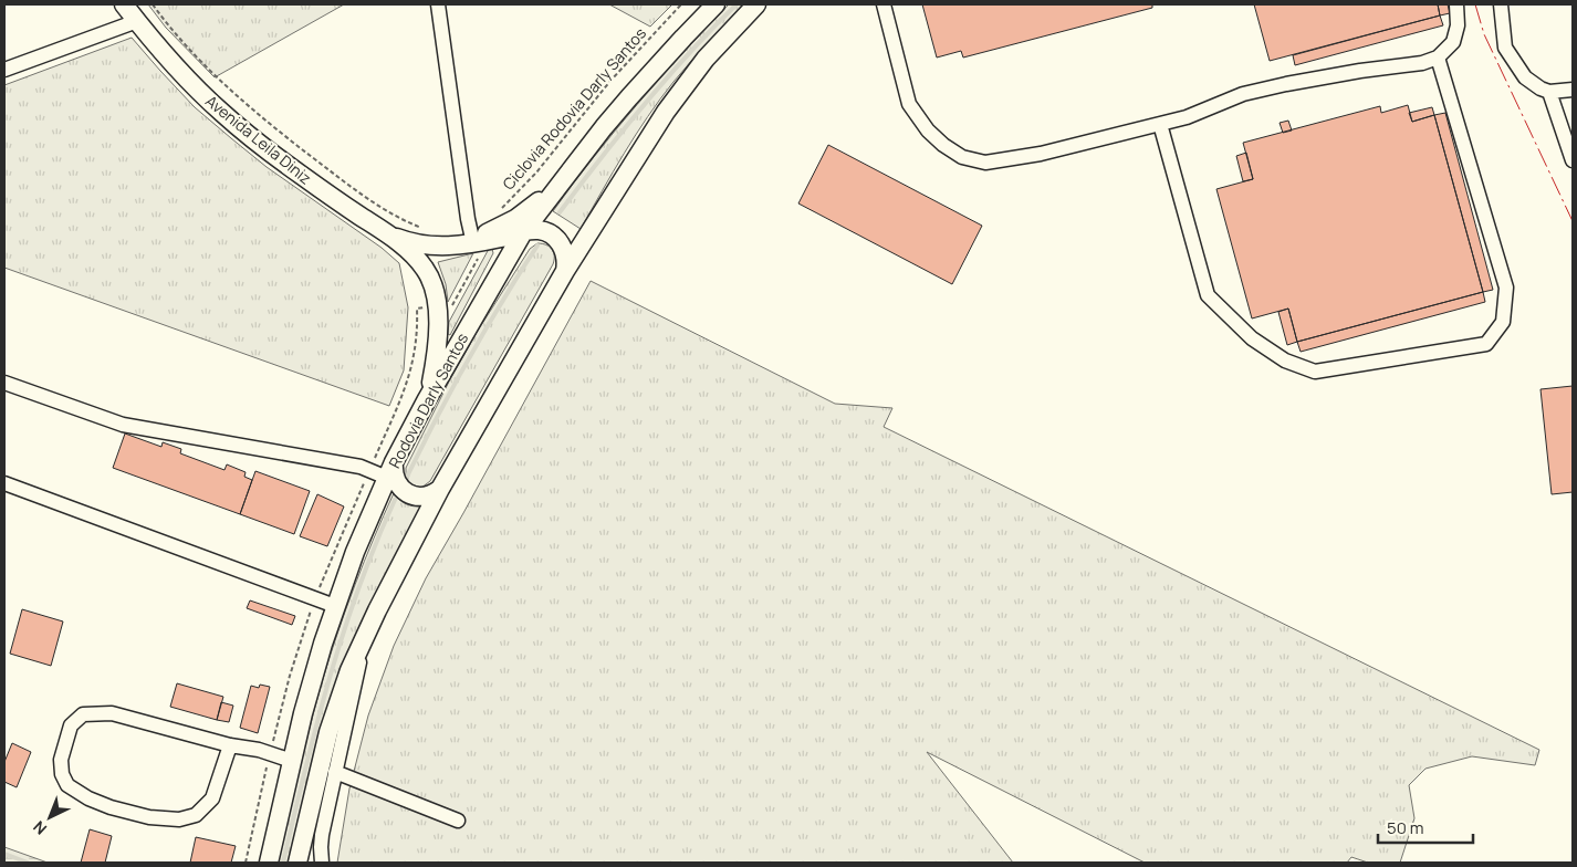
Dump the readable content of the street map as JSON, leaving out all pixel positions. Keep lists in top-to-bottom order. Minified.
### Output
{"streets":{"main road":["Avenida Leila Diniz","Rodovia Darly Santos"],"path":["Ciclovia Rodovia Darly Santos"]},"crossings":[["Ciclovia Rodovia Darly Santos","Avenida Leila Diniz"],["Avenida Leila Diniz","Rodovia Darly Santos"]],"scale_bar":"50 m","north":"bottom left"}
